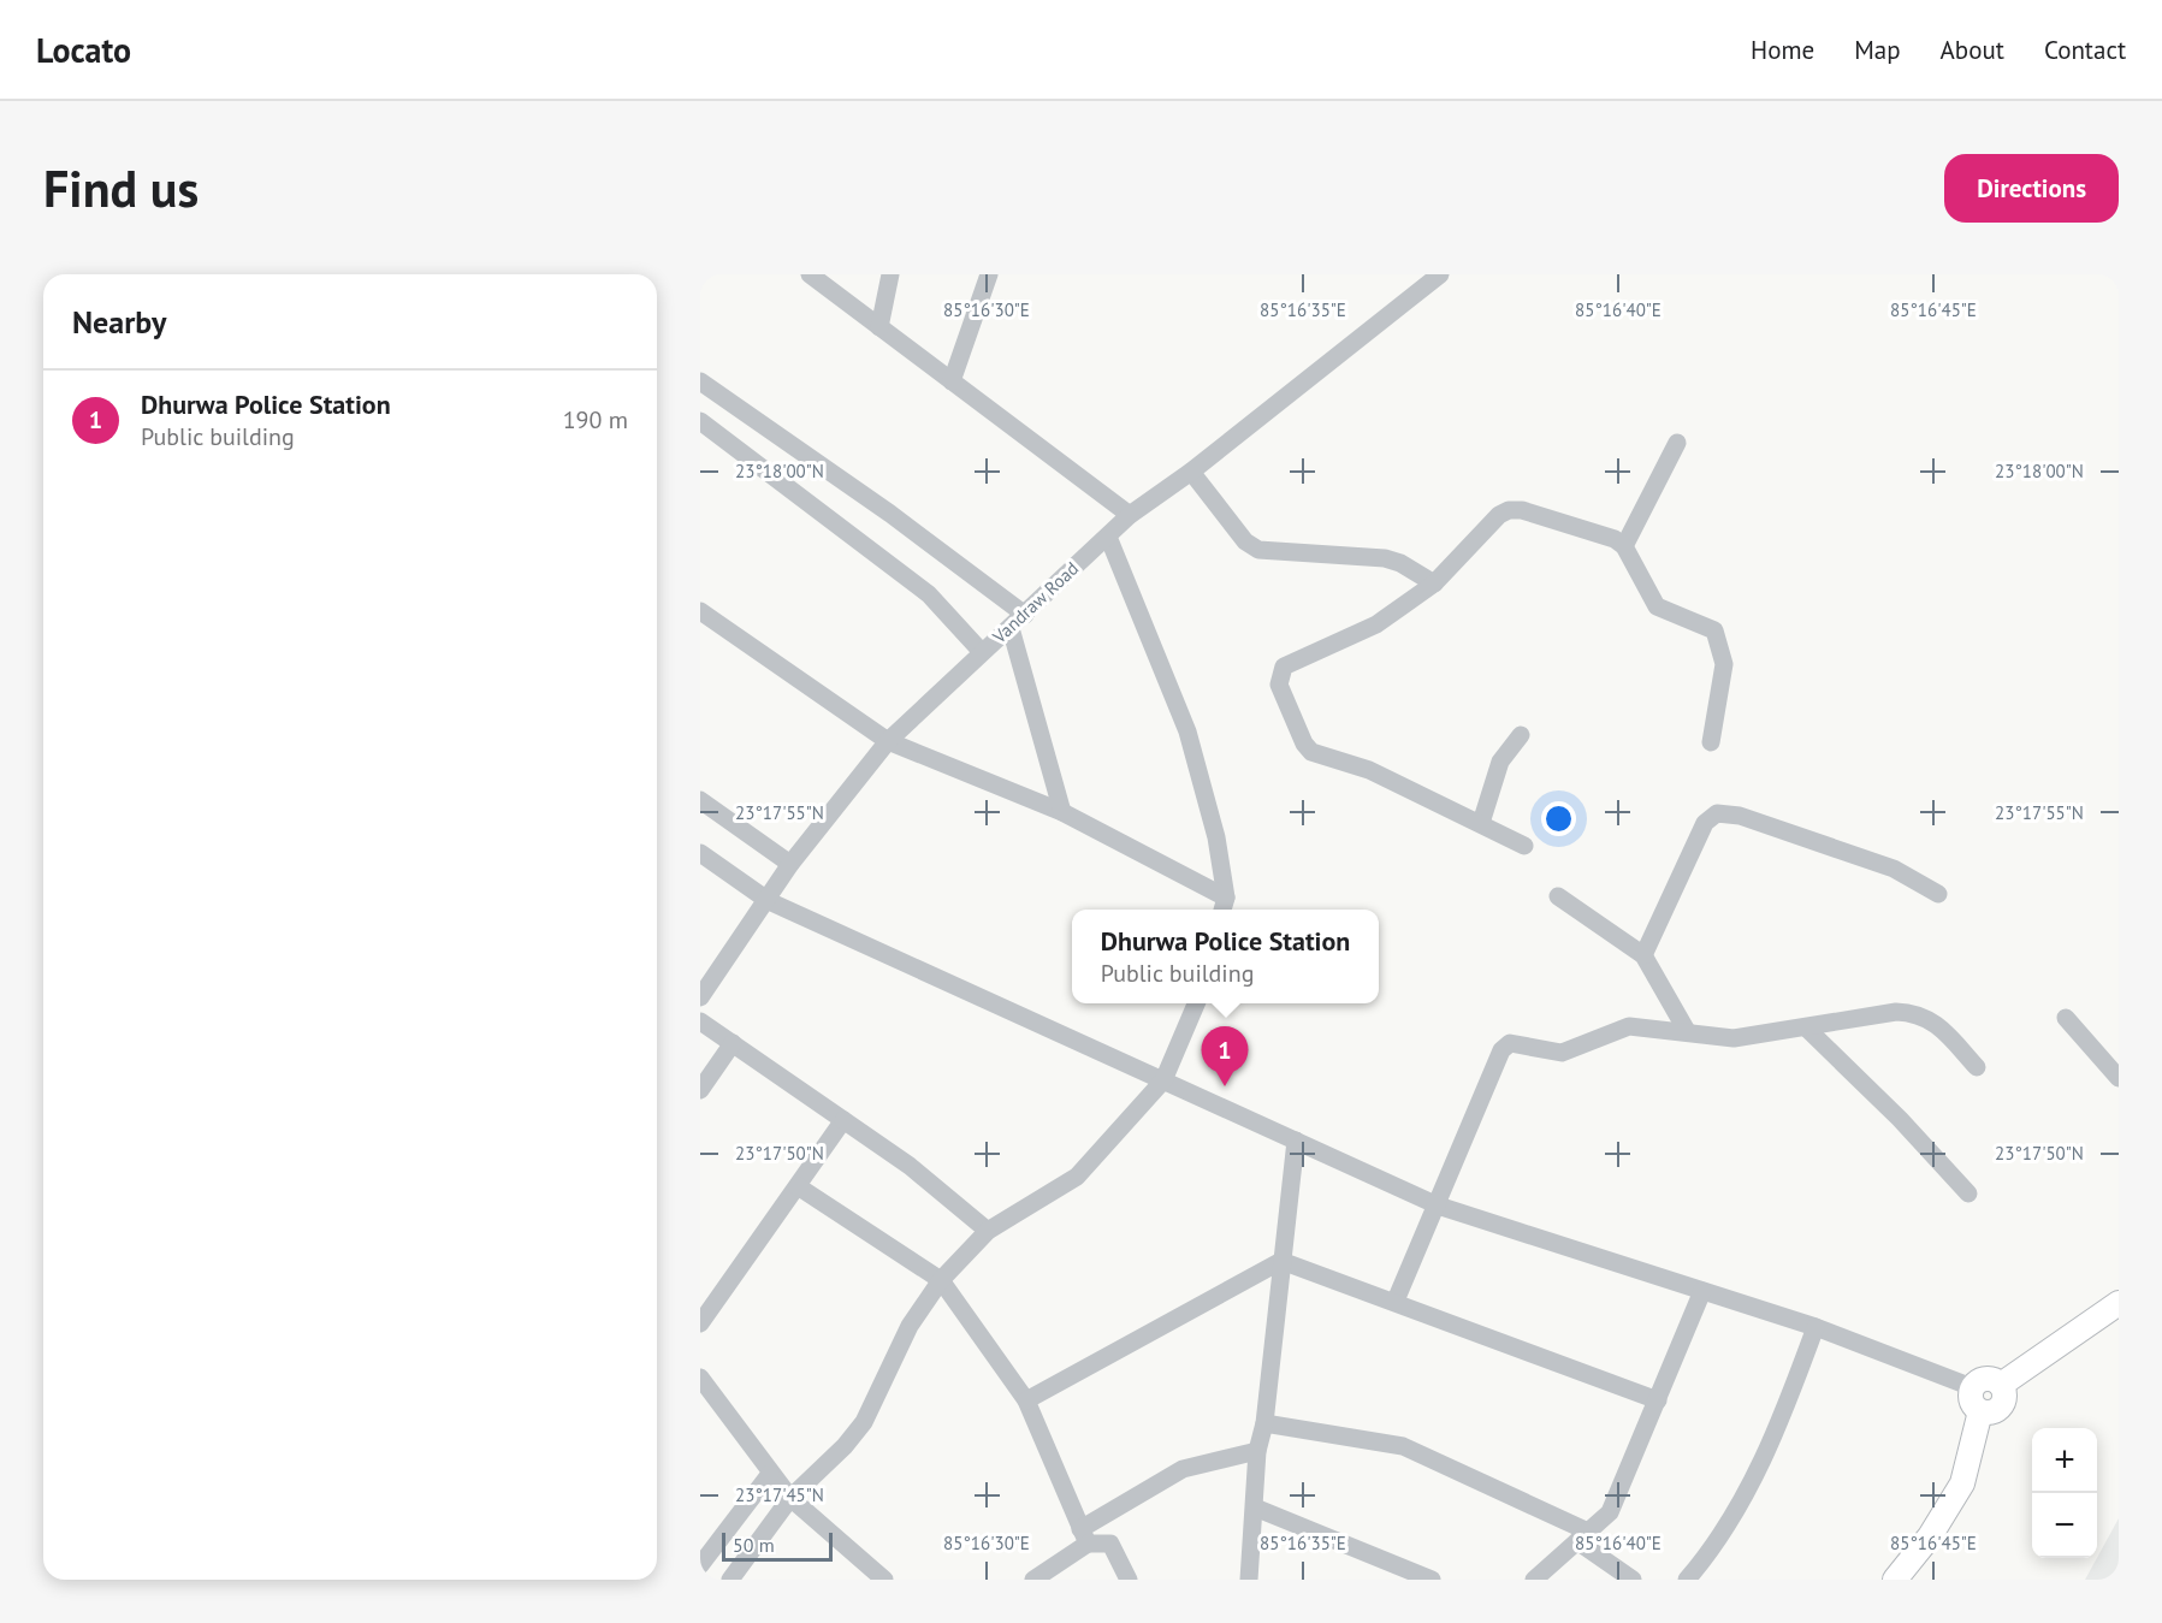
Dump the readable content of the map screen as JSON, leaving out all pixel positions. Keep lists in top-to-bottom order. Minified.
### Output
{"streets":{"street":["Vandraw Road"]},"scale_bar":"50 m","page":{"header":"Locato","nav":["Home","Map","About","Contact"],"buttons":"Directions","title":"Find us","heading":"Nearby","list":[{"mark":"1","name":"Dhurwa Police Station","note":"Public building","value":"190 m"}],"popup":["Dhurwa Police Station","Public building"],"pins":"1","map_buttons":["+","−"],"scale":"50 m"},"coordinates":["85°16'30\"E","85°16'35\"E","85°16'40\"E","85°16'45\"E","23°18'00\"N","23°17'55\"N","23°17'50\"N","23°17'45\"N"]}
